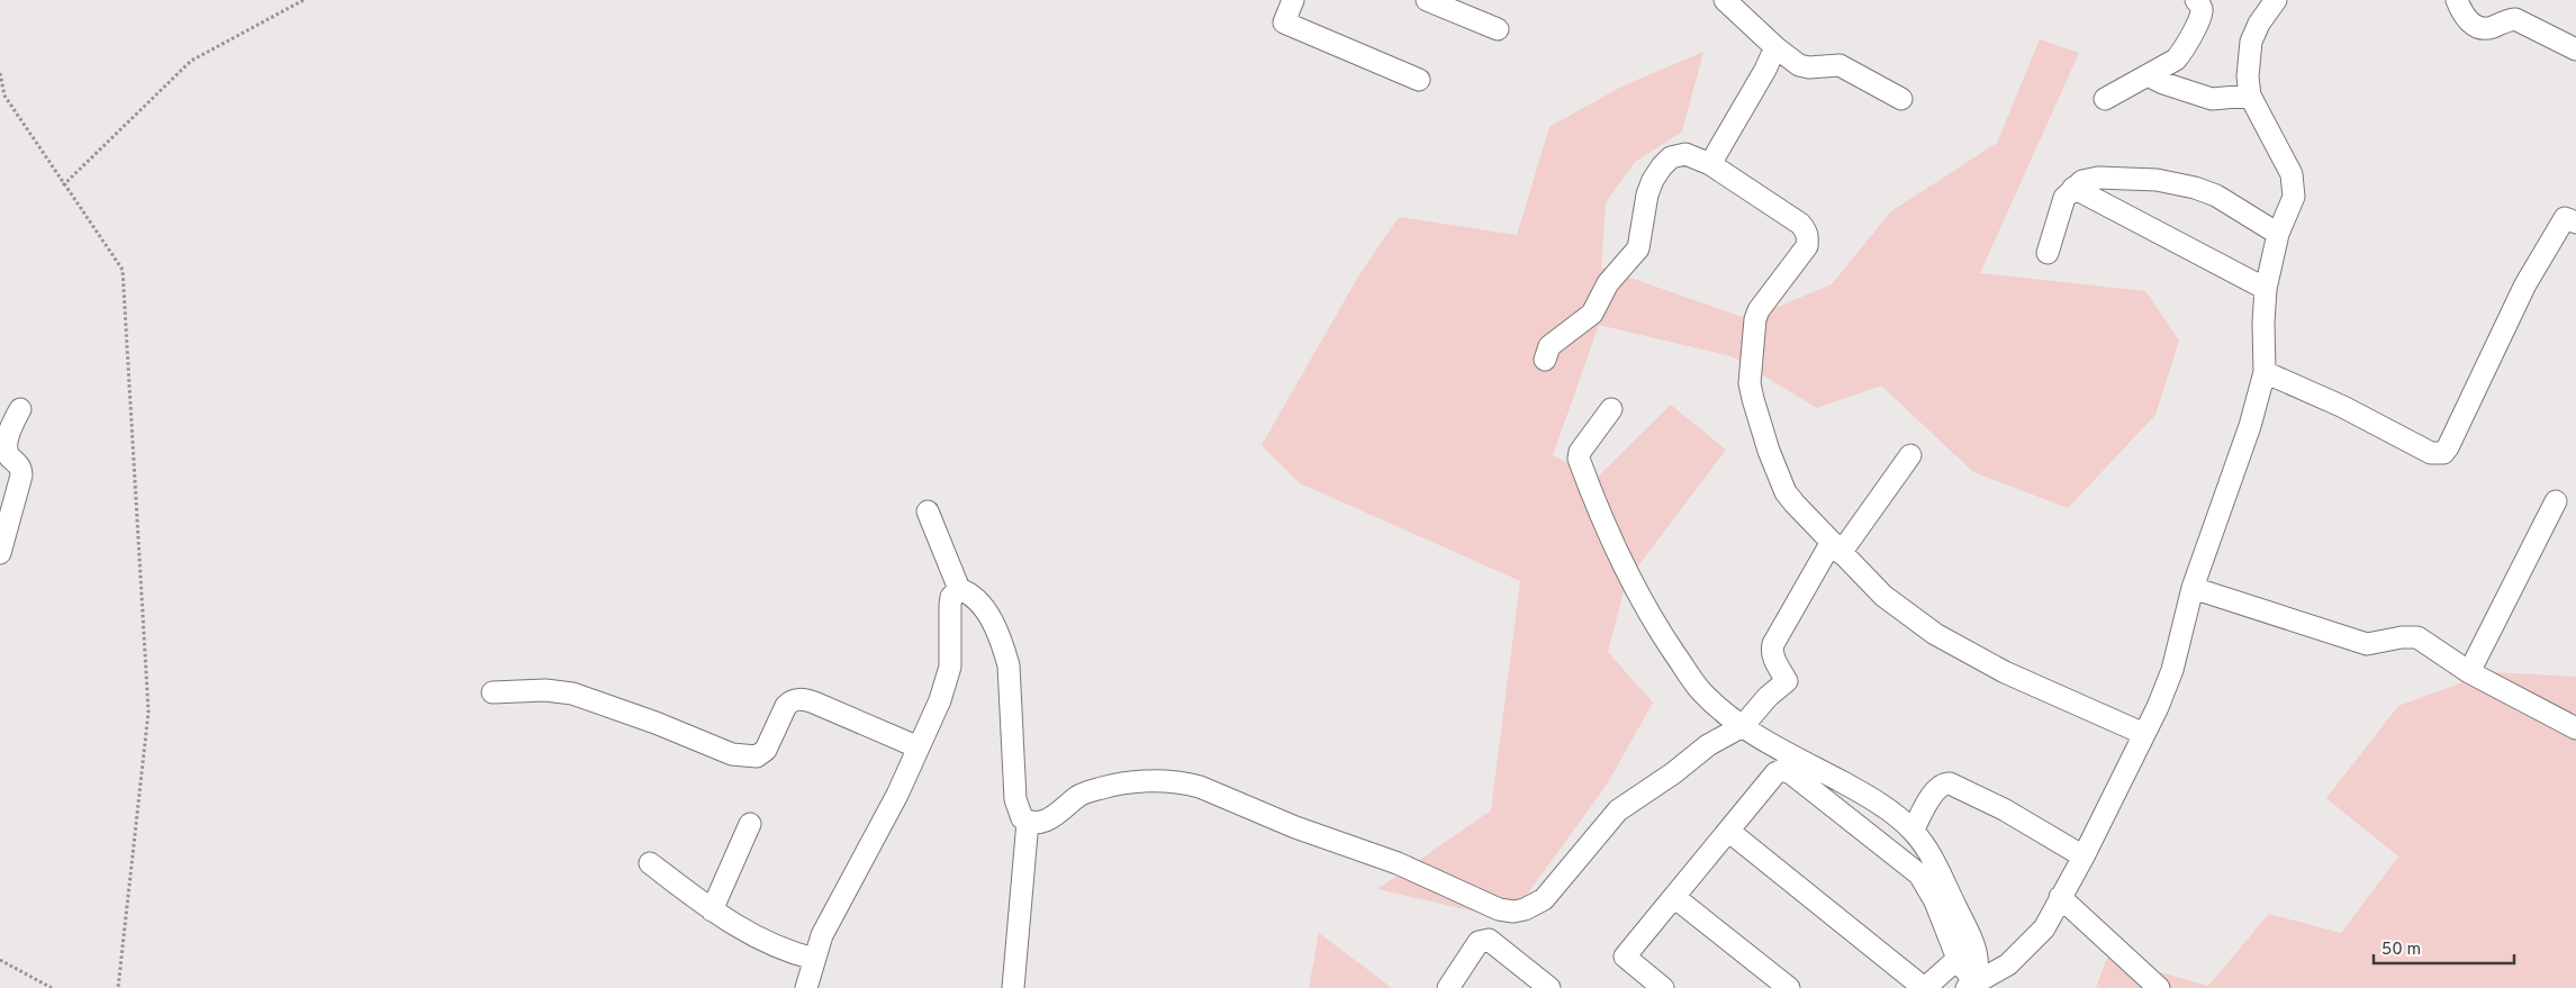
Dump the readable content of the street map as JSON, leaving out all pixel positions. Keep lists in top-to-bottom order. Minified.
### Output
{"scale_bar":"50 m"}
